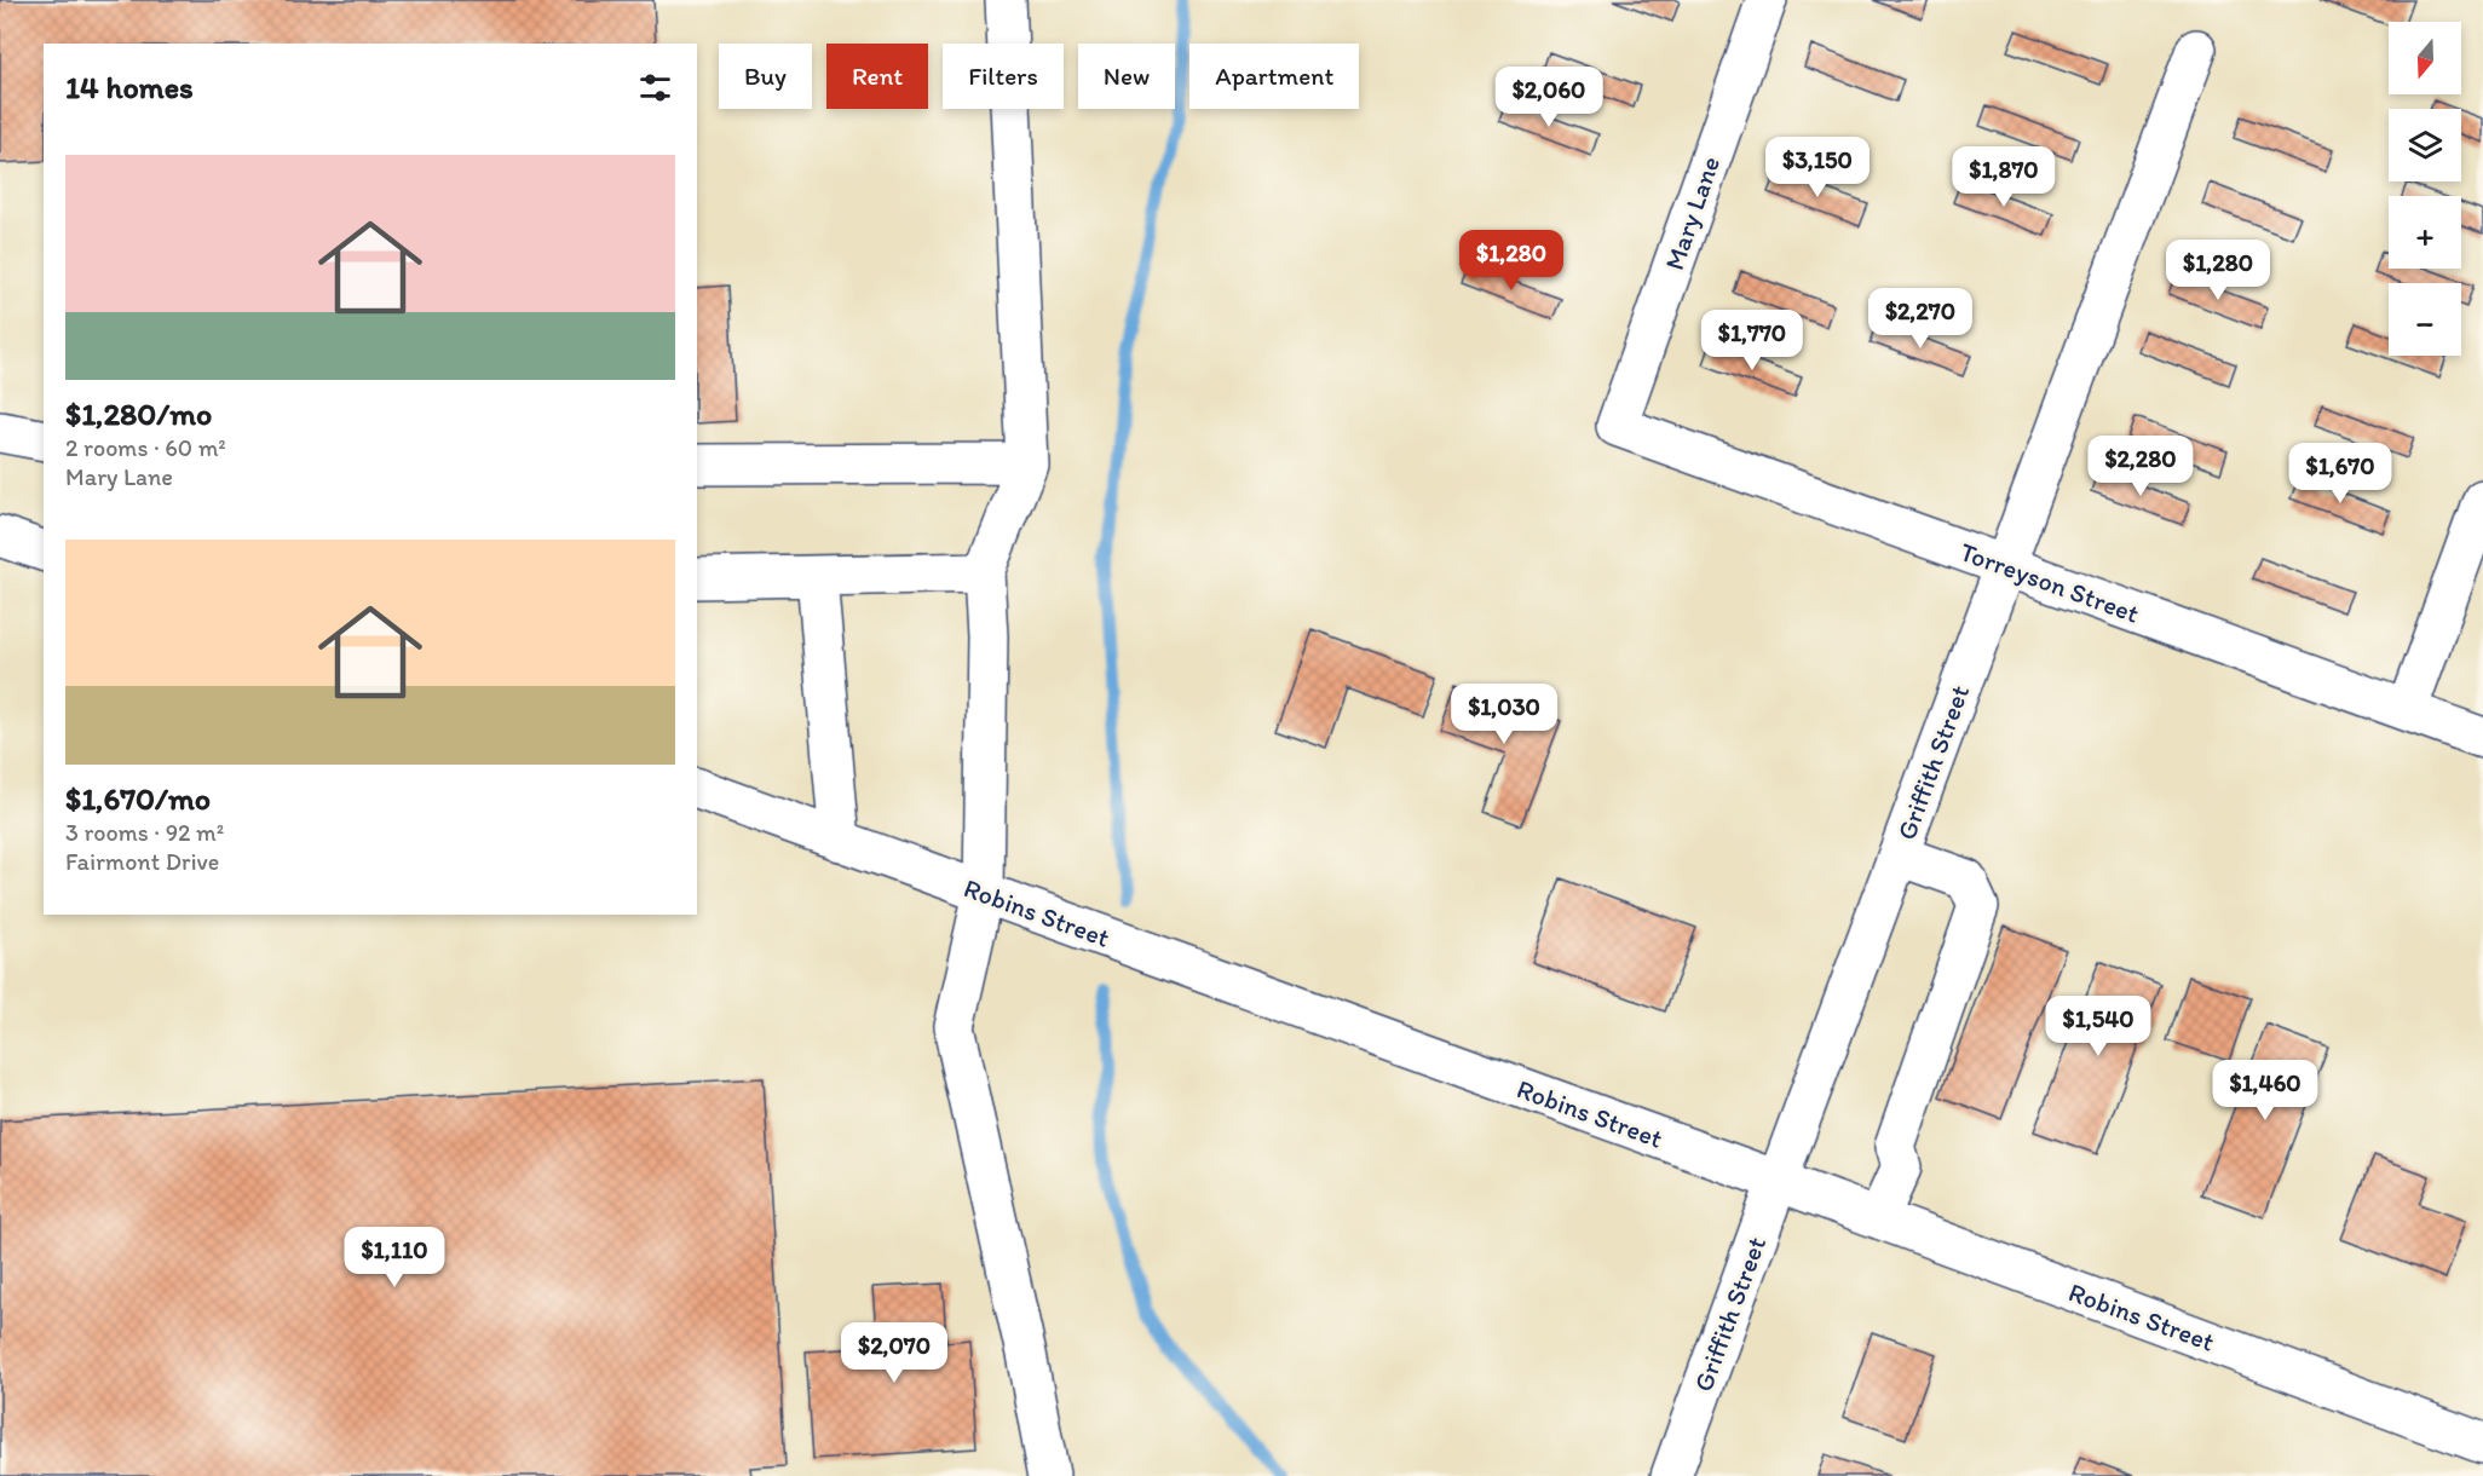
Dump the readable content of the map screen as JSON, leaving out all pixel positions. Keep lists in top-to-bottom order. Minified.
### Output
{"streets":{"street":["Mary Lane","Torreyson Street","Griffith Street","Robins Street"]},"crossings":[["Mary Lane","Torreyson Street"],["Torreyson Street","Griffith Street"],["Griffith Street","Robins Street"]],"north":"bottom","page":{"map_buttons":["+","−"],"chip":["Buy","Rent","Filters","New","Apartment"],"heading":"14 homes","price":["$2,060","$3,150","$1,870","$1,280","$1,280","$2,270","$1,770","$2,280","$1,670","$1,030","$1,540","$1,460","$1,110","$2,070"],"list":[{"name":"$1,280/mo","note":"2 rooms · 60 m² · Mary Lane"},{"name":"$1,670/mo","note":"3 rooms · 92 m² · Fairmont Drive"}]}}
